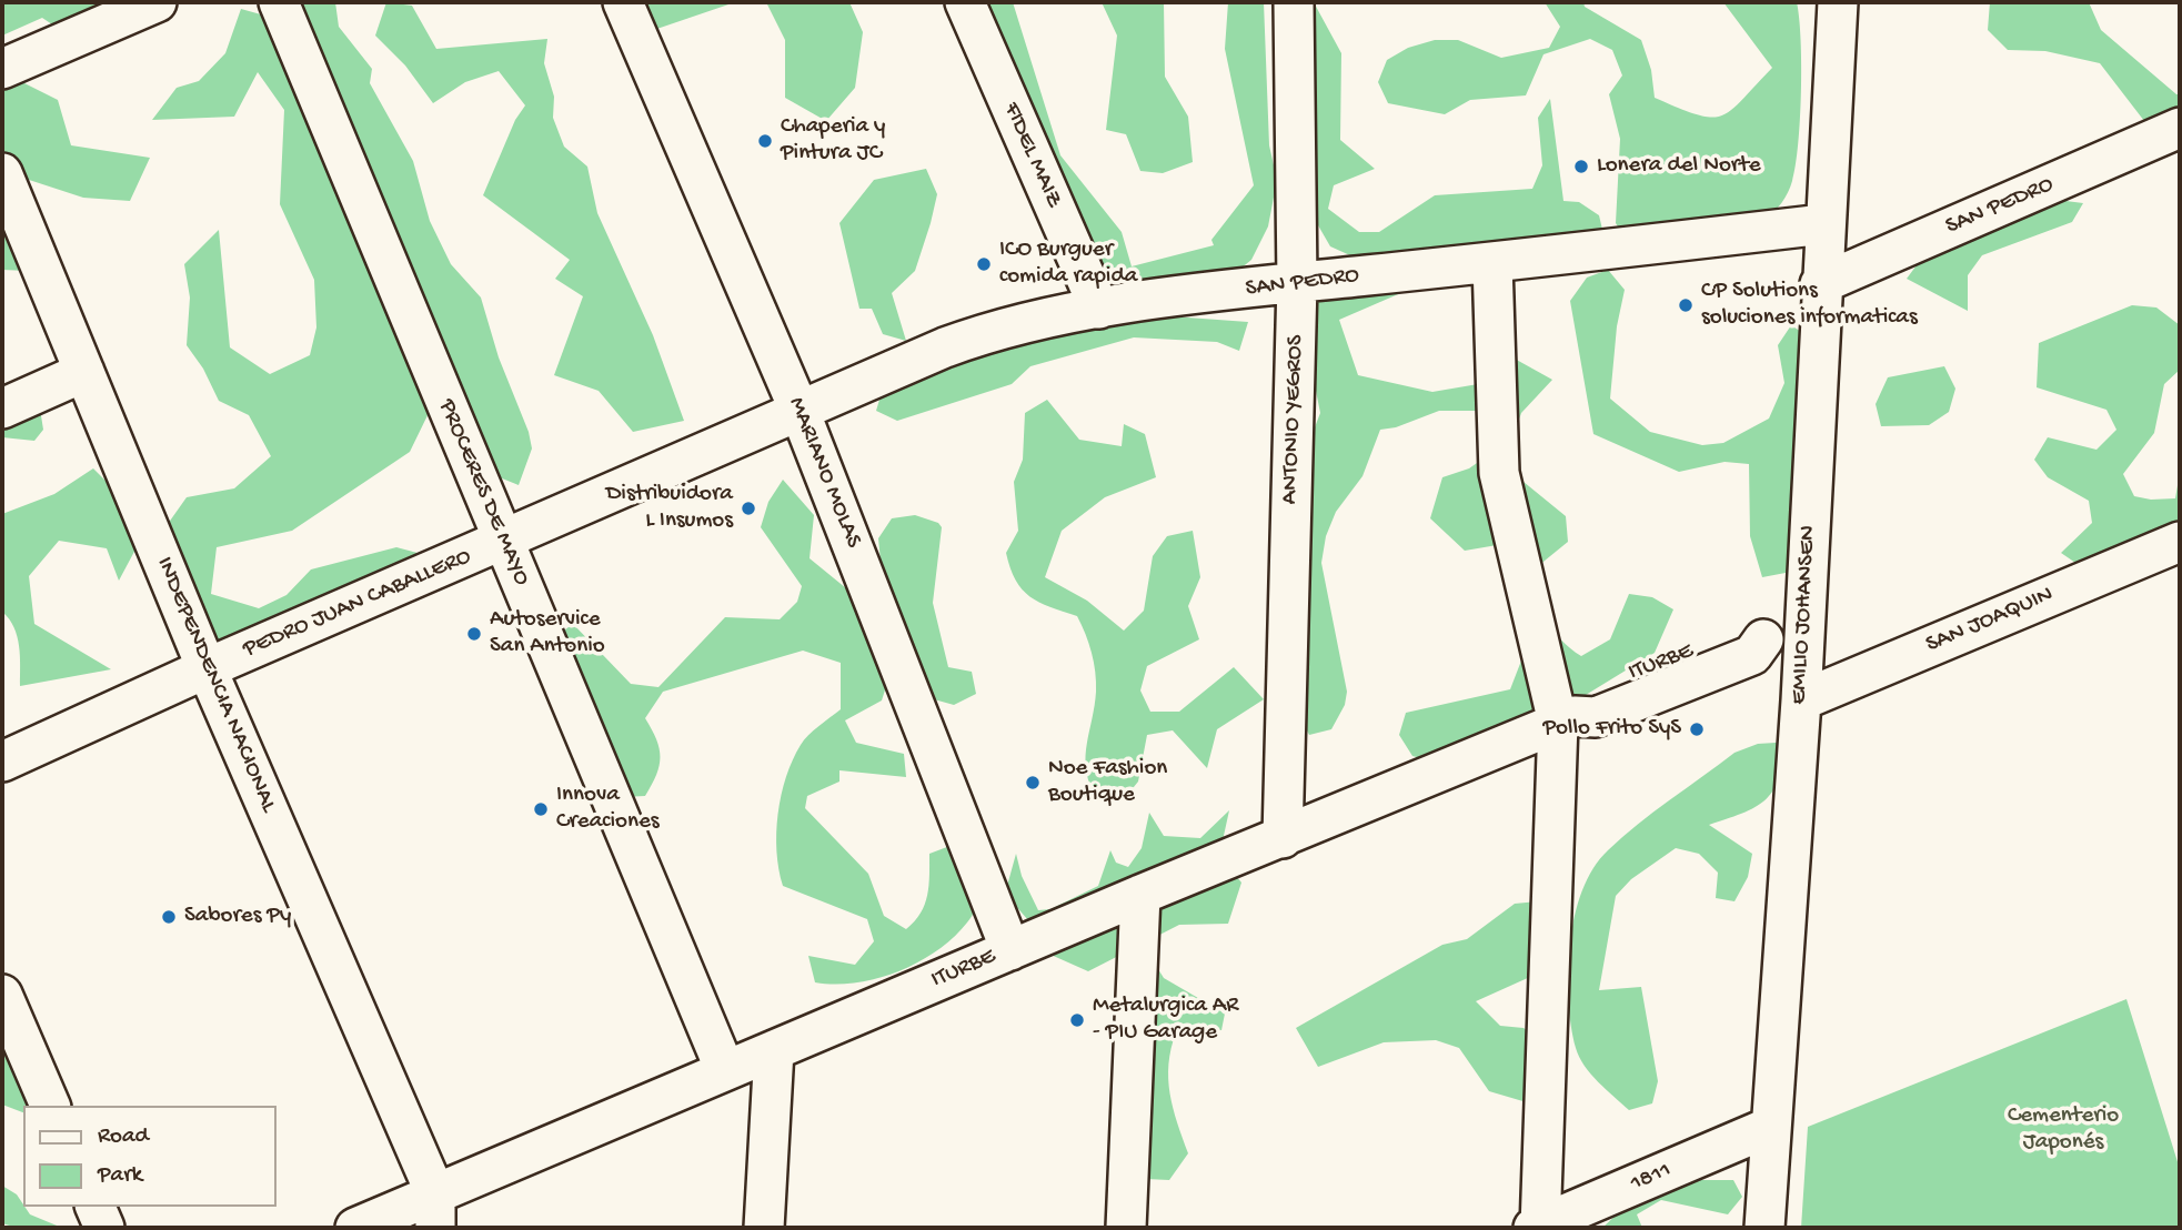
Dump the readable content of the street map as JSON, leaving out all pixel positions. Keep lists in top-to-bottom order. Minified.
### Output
{"streets":{"street":["FIDEL MAIZ","SAN PEDRO","ANTONIO YEGROS","MARIANO MOLAS","PROCERES DE MAYO","PEDRO JUAN CABALLERO","EMILIO JOHANSEN","SAN JOAQUIN","ITURBE","INDEPENDENCIA NACIONAL","1811"]},"crossings":[["FIDEL MAIZ","SAN PEDRO"],["SAN PEDRO","ANTONIO YEGROS"],["SAN PEDRO","MARIANO MOLAS"],["SAN PEDRO","PEDRO JUAN CABALLERO"],["SAN PEDRO","EMILIO JOHANSEN"],["ANTONIO YEGROS","ITURBE"],["MARIANO MOLAS","PEDRO JUAN CABALLERO"],["MARIANO MOLAS","ITURBE"],["PROCERES DE MAYO","PEDRO JUAN CABALLERO"],["PROCERES DE MAYO","ITURBE"],["PEDRO JUAN CABALLERO","INDEPENDENCIA NACIONAL"],["EMILIO JOHANSEN","SAN JOAQUIN"],["EMILIO JOHANSEN","ITURBE"],["EMILIO JOHANSEN","1811"],["ITURBE","INDEPENDENCIA NACIONAL"]],"parks":["Cementerio Japonés"],"places":["Chaperia y Pintura JC","Lonera del Norte","ICO Burguer comida rapida","CP Solutions soluciones informaticas","Distribuidora L Insumos","Autoservice San Antonio","Pollo Frito SyS","Noe Fashion Boutique","Innova Creaciones","Sabores Py","Metalurgica AR - PIU Garage"],"legend":["Road","Park"]}
